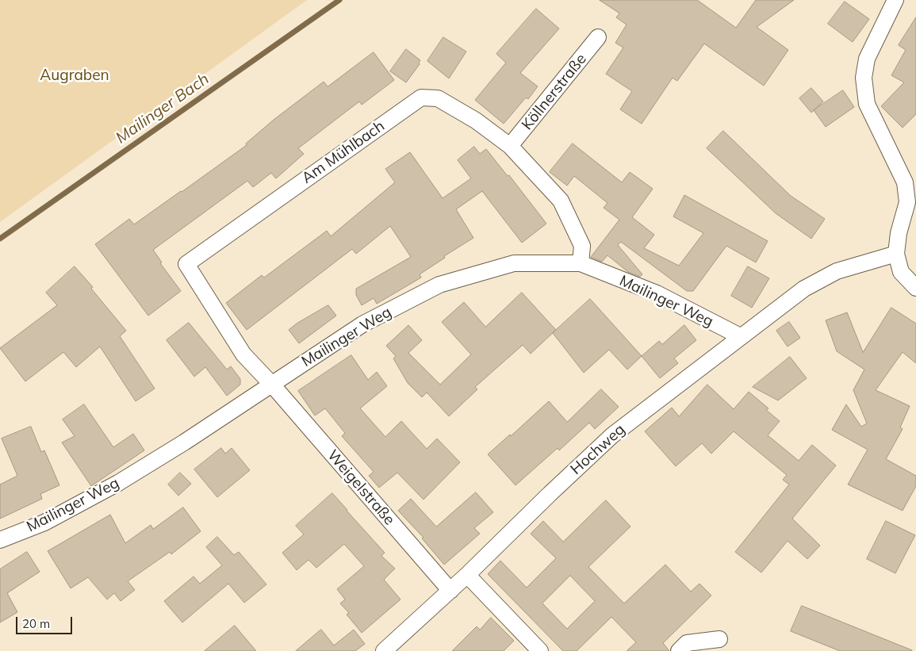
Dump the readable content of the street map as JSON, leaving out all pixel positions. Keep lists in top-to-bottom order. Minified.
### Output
{"streets":{"street":["Köllnerstraße","Am Mühlbach","Mailinger Weg","Hochweg","Weigelstraße"]},"crossings":[["Köllnerstraße","Am Mühlbach"],["Am Mühlbach","Mailinger Weg"],["Am Mühlbach","Weigelstraße"],["Mailinger Weg","Hochweg"],["Mailinger Weg","Weigelstraße"],["Hochweg","Weigelstraße"]],"water":["Mailinger Bach"],"parks":["Augraben"],"scale_bar":"20 m"}
